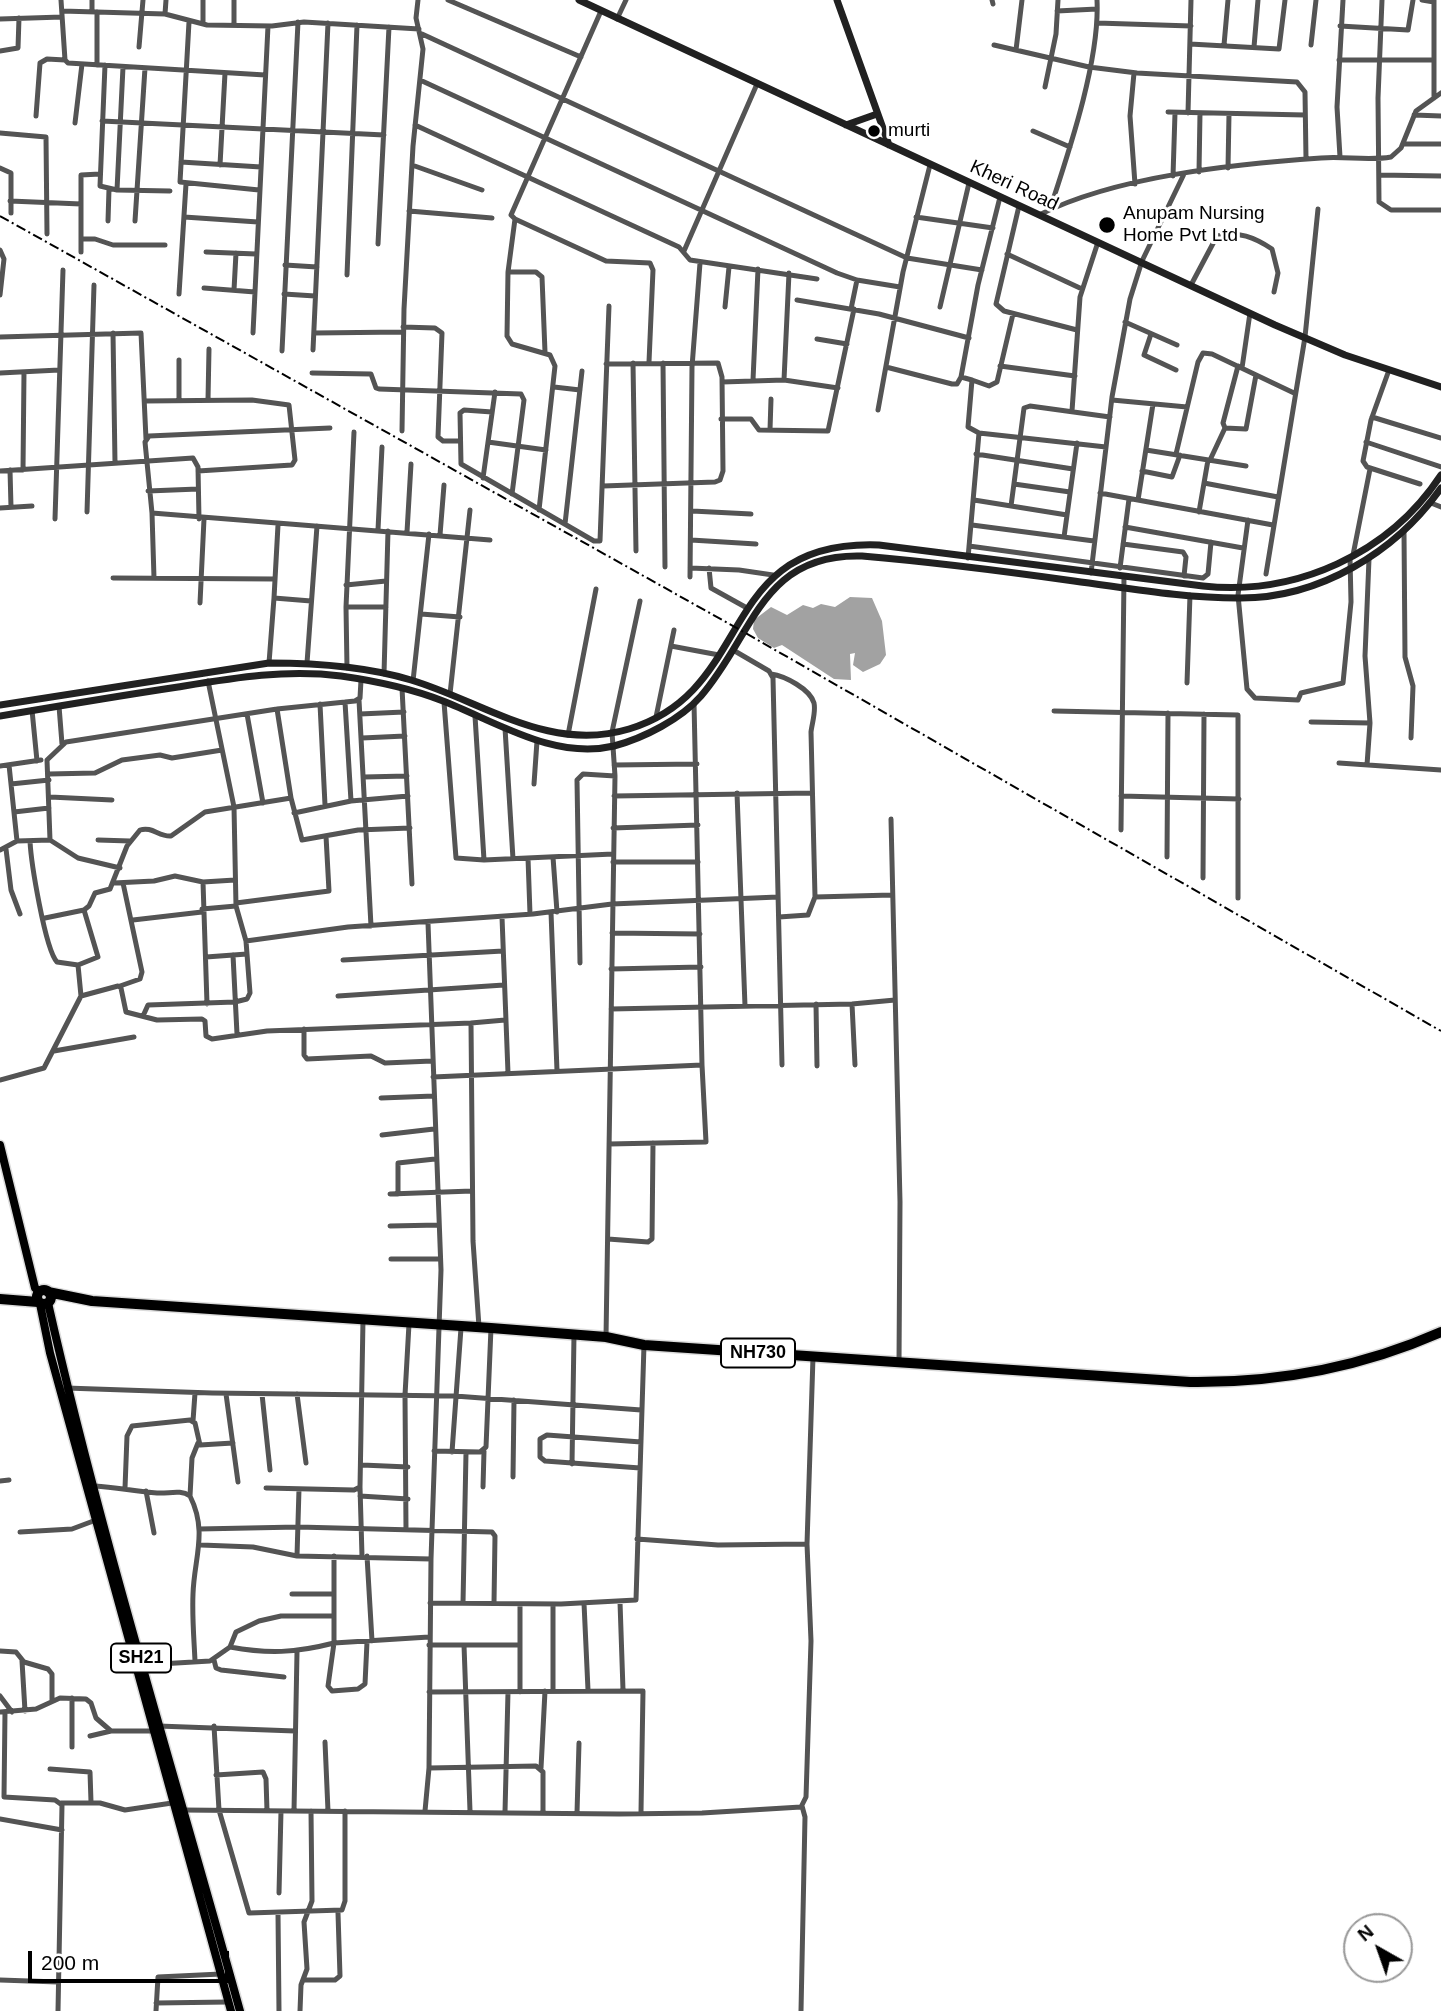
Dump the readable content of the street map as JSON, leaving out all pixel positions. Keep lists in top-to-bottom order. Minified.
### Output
{"streets":{"highway":["NH730"],"main road":["SH21"],"street":["Kheri Road"]},"crossings":[["NH730","SH21"]],"places":["murti","Anupam Nursing Home Pvt Ltd"],"scale_bar":"200 m","north":"top left"}
